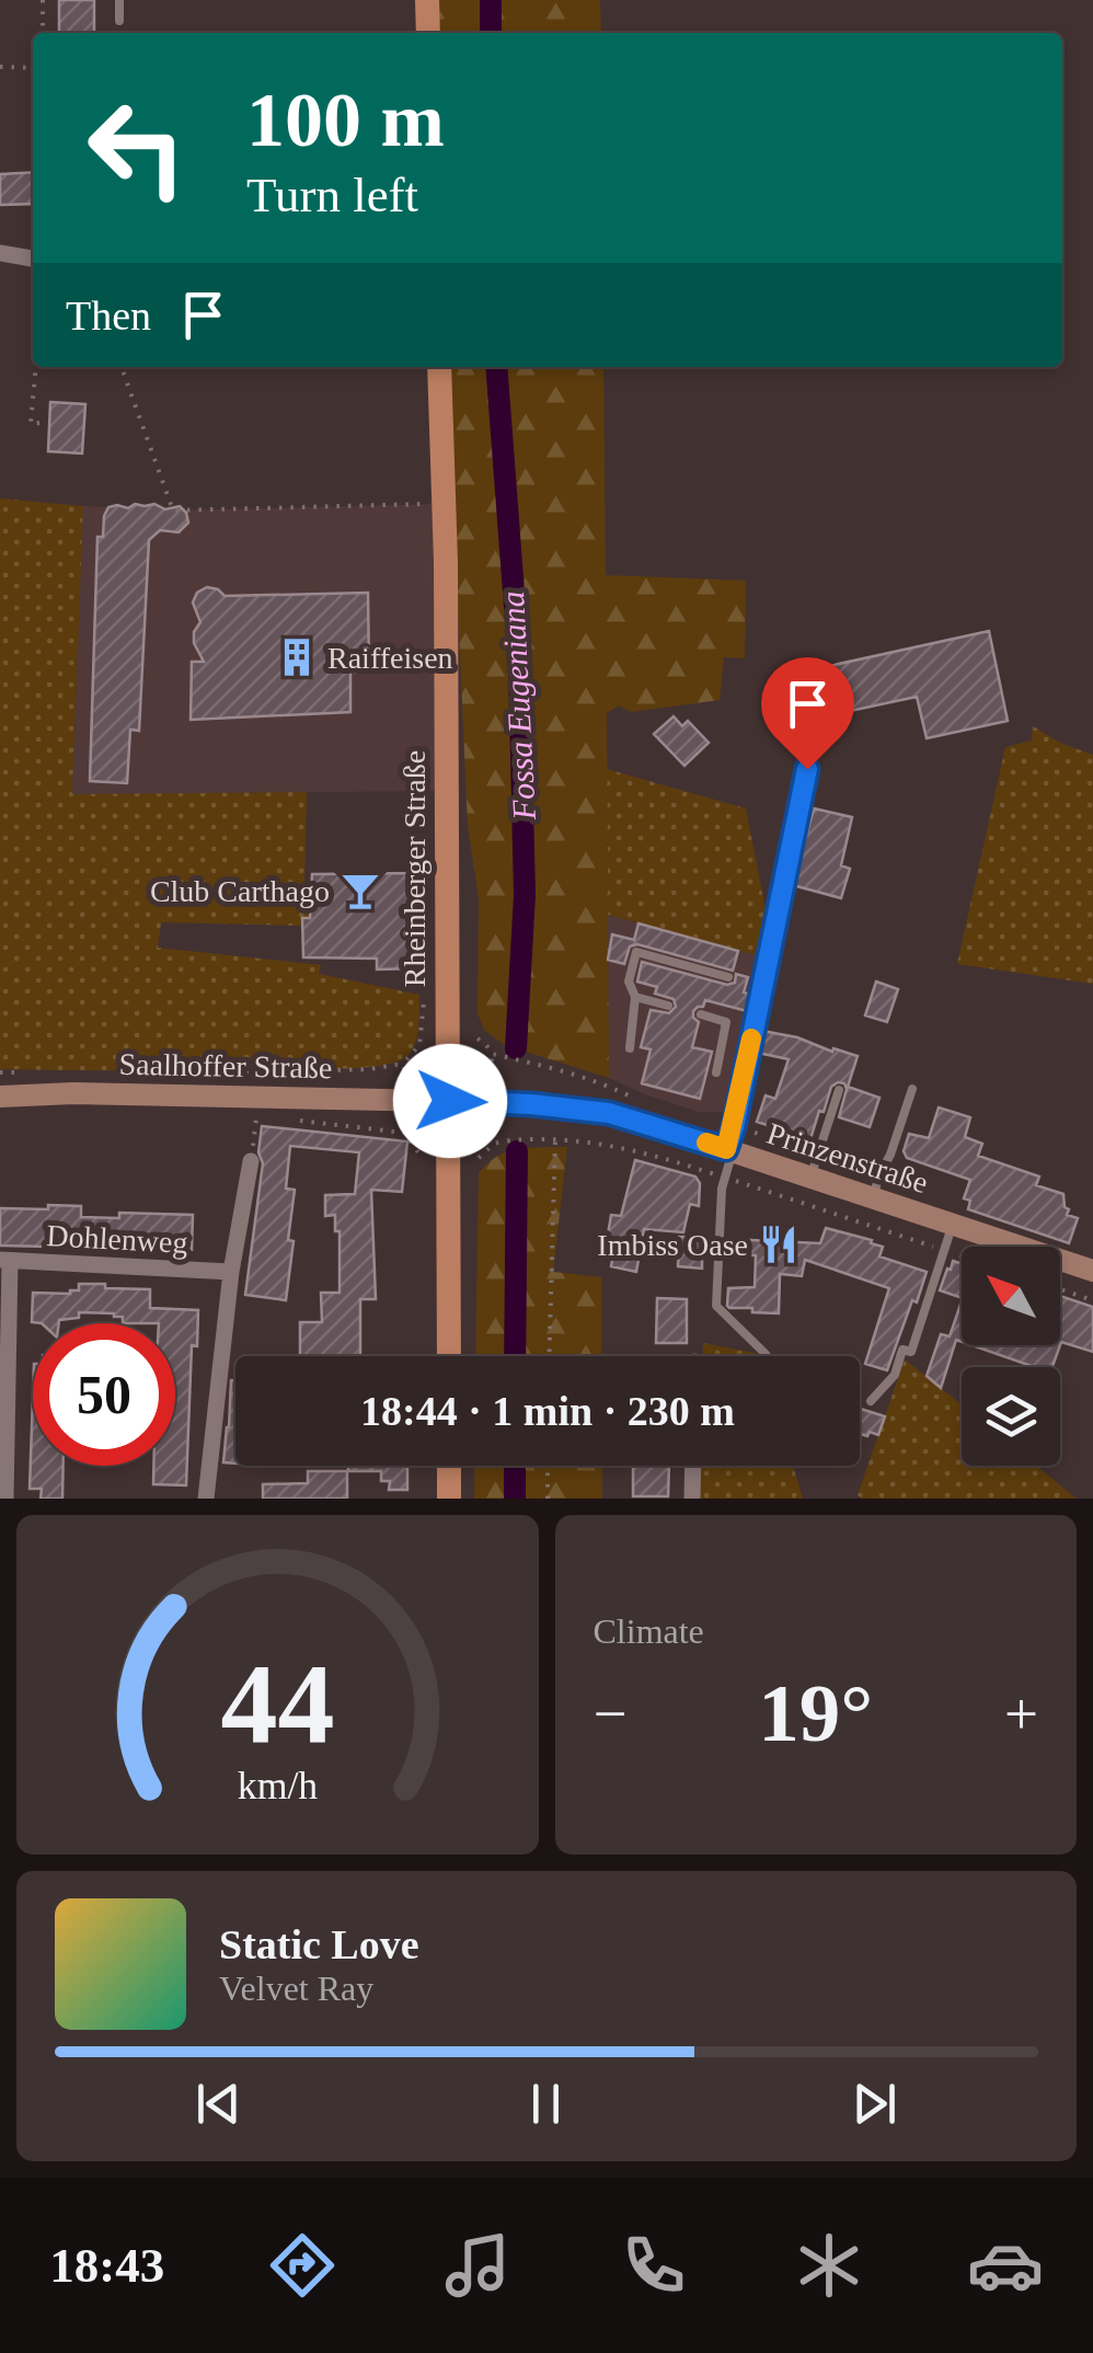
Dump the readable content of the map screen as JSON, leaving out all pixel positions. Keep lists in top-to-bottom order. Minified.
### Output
{"streets":{"main road":["Rheinberger Straße","Saalhoffer Straße","Prinzenstraße"],"street":["Dohlenweg"]},"crossings":[["Rheinberger Straße","Saalhoffer Straße"],["Rheinberger Straße","Prinzenstraße"],["Saalhoffer Straße","Prinzenstraße"]],"water":["Fossa Eugeniana"],"places":{"building":["Raiffeisen"],"bar":["Club Carthago"],"restaurant":["Imbiss Oase"]},"north":"top left","page":{"turn":["100 m","Turn left"],"then":"Then","limit":"50","trip":"18:44 · 1 min · 230 m","tile":"Climate","heat":["−","19°","+"],"song":["Static Love","Velvet Ray"],"tabs":"18:43","gauge":["44","km/h"]}}
